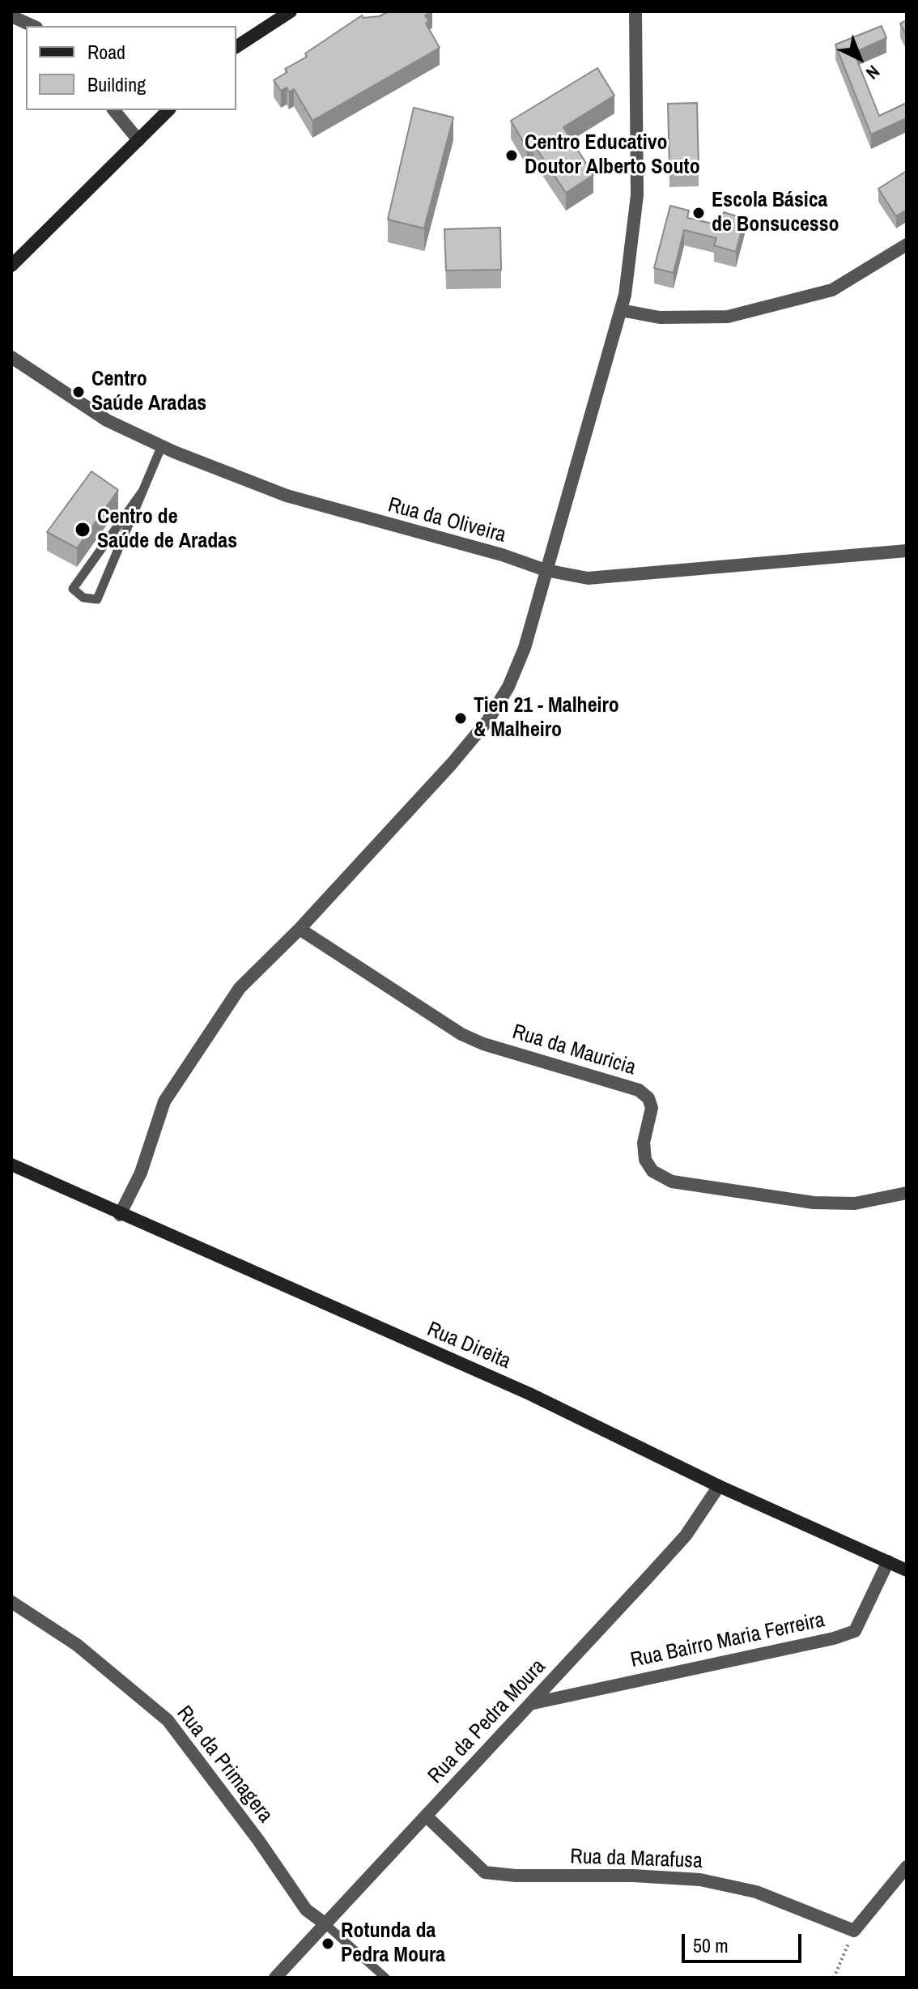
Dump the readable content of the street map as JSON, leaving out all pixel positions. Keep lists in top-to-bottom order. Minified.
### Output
{"streets":{"main road":["Rua Direita"],"street":["Rua da Oliveira","Rua da Mauricia","Rua Bairro Maria Ferreira","Rua da Pedra Moura","Rua da Primagera","Rua da Marafusa"]},"crossings":[["Rua Direita","Rua Bairro Maria Ferreira"],["Rua Direita","Rua da Pedra Moura"],["Rua Bairro Maria Ferreira","Rua da Pedra Moura"],["Rua da Pedra Moura","Rua da Primagera"],["Rua da Pedra Moura","Rua da Marafusa"]],"places":["Centro Educativo Doutor Alberto Souto","Escola Básica de Bonsucesso","Centro Saúde Aradas","Centro de Saúde de Aradas","Tien 21 - Malheiro & Malheiro","Rotunda da Pedra Moura"],"legend":["Road","Building"],"scale_bar":"50 m","north":"bottom right"}
